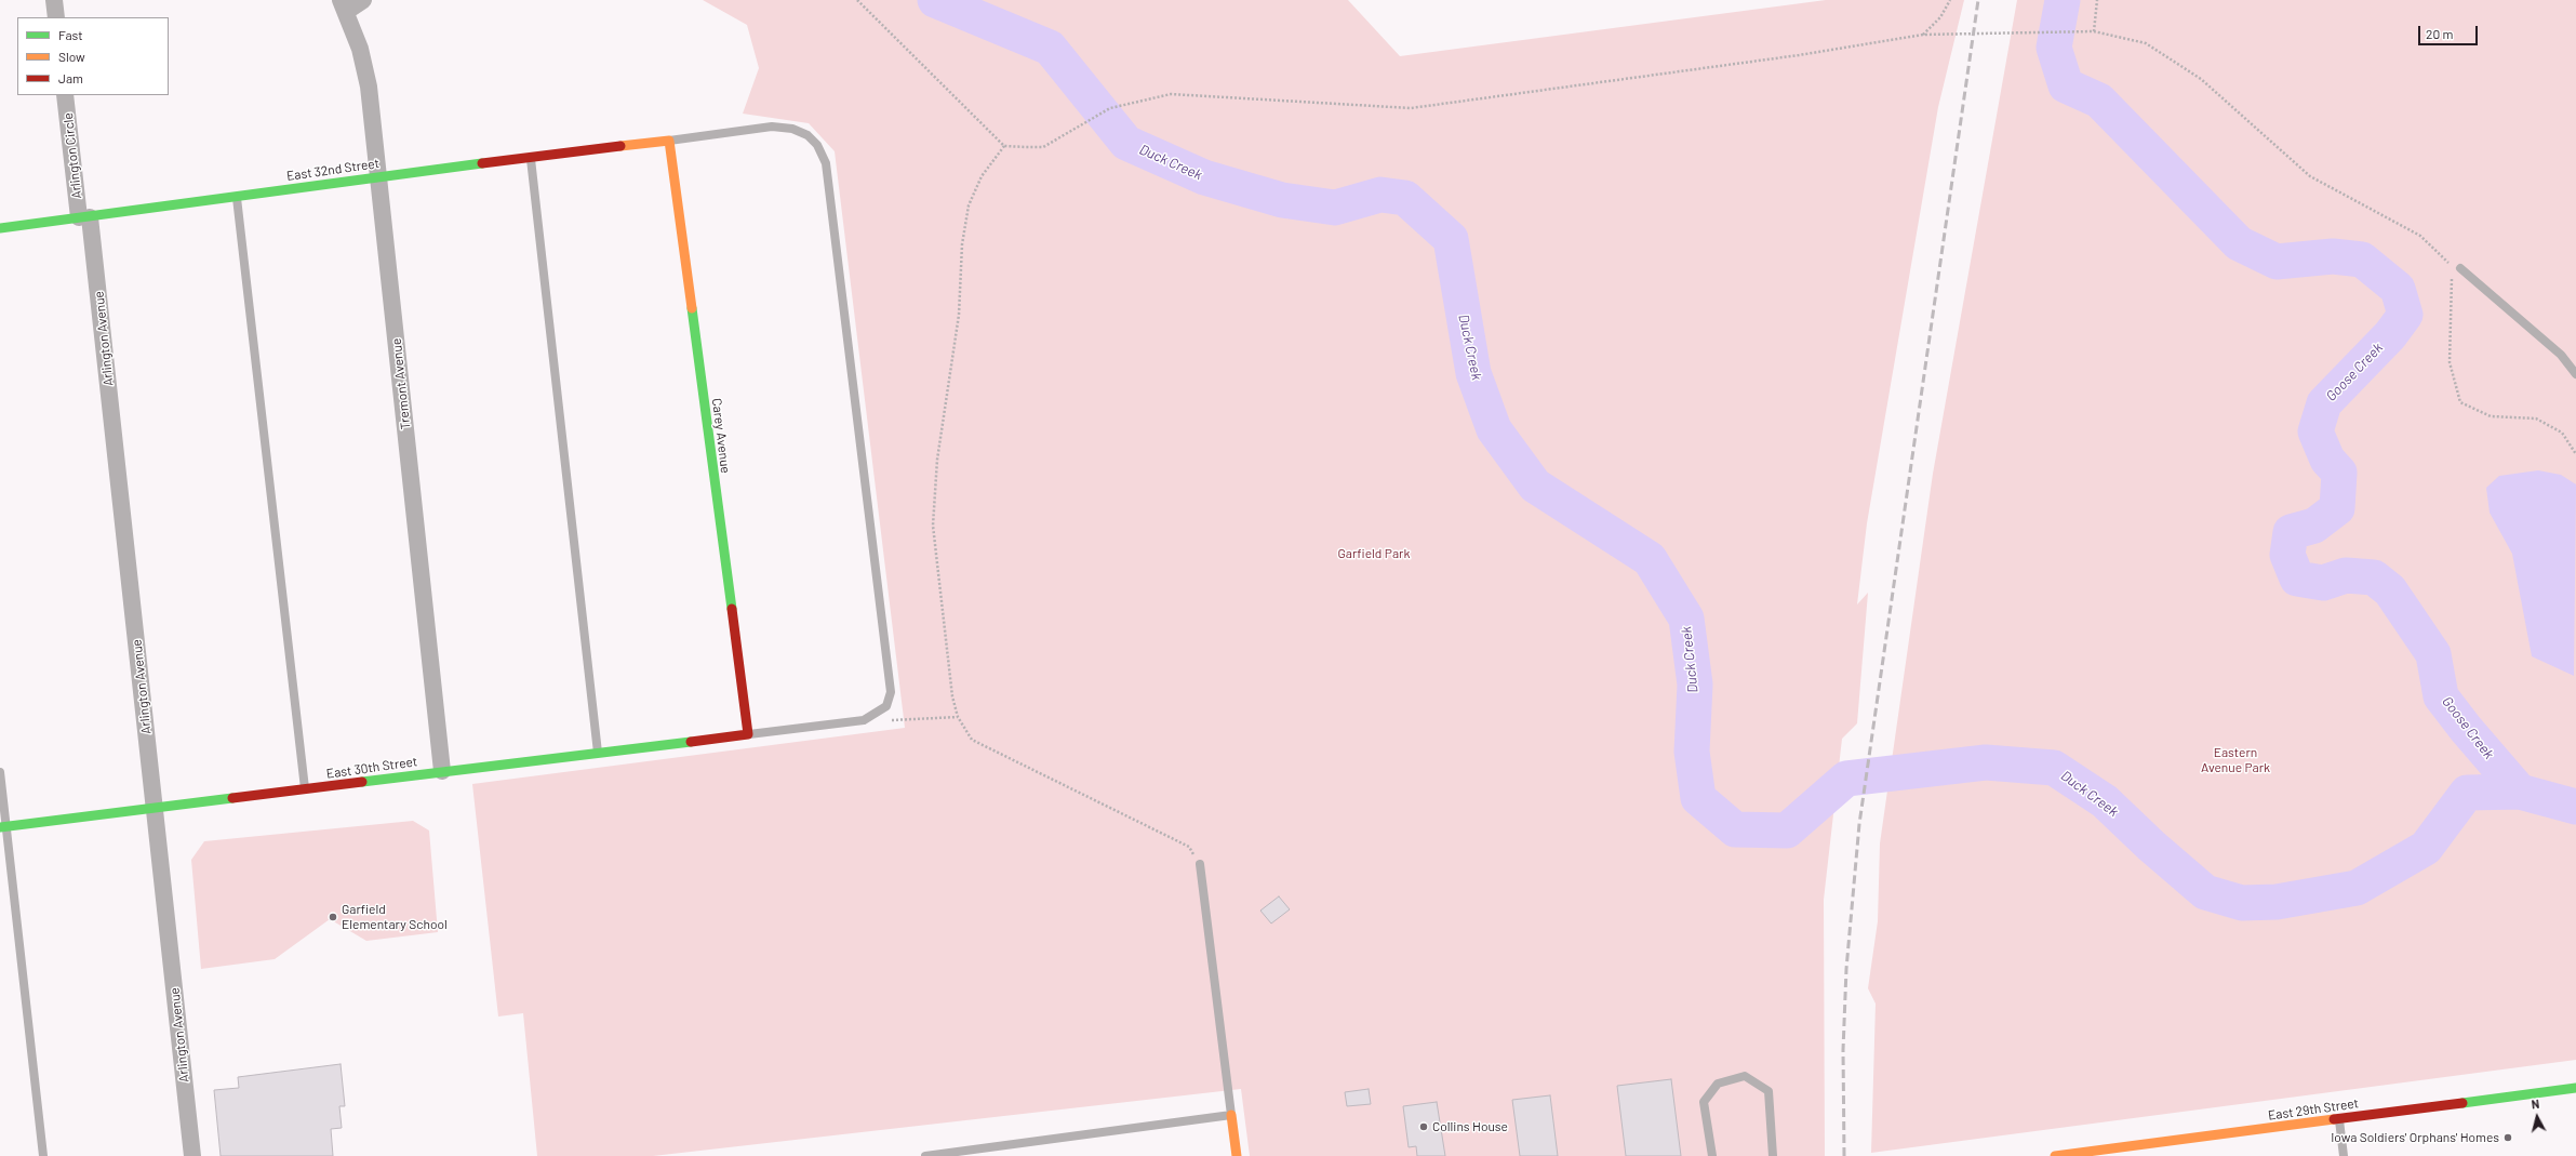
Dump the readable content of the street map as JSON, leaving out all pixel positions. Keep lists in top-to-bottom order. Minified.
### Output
{"streets":{"street":["Arlington Circle","East 32nd Street","Arlington Avenue","Tremont Avenue","Carey Avenue","East 30th Street","East 29th Street"]},"crossings":[["Arlington Circle","East 32nd Street"],["Arlington Circle","Arlington Avenue"],["East 32nd Street","Arlington Avenue"],["East 32nd Street","Tremont Avenue"],["East 32nd Street","Carey Avenue"],["Arlington Avenue","East 30th Street"],["Tremont Avenue","East 30th Street"],["Carey Avenue","East 30th Street"]],"water":["Duck Creek","Goose Creek"],"parks":["Garfield Park","Eastern Avenue Park"],"places":["Garfield Elementary School","Collins House","Iowa Soldiers' Orphans' Homes"],"legend":["Fast","Slow","Jam"],"scale_bar":"20 m","north":"top"}
